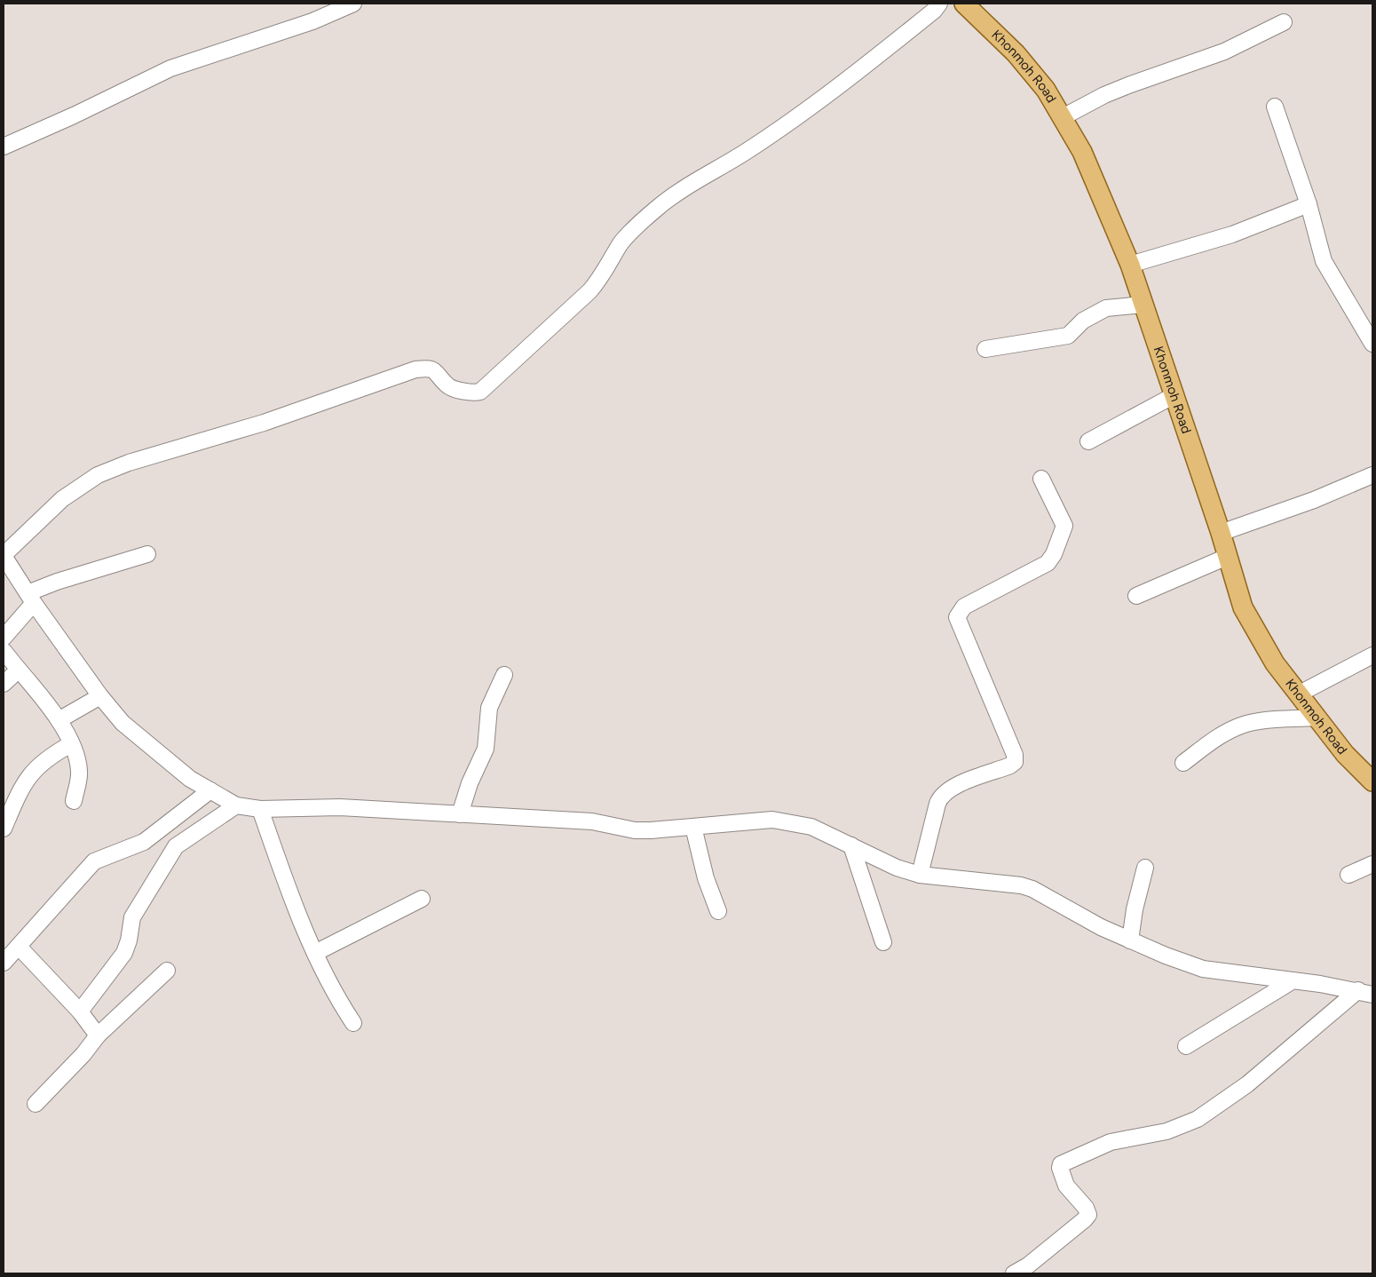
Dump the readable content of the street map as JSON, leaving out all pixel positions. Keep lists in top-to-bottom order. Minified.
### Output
{"streets":{"main road":["Khonmoh Road"]}}
